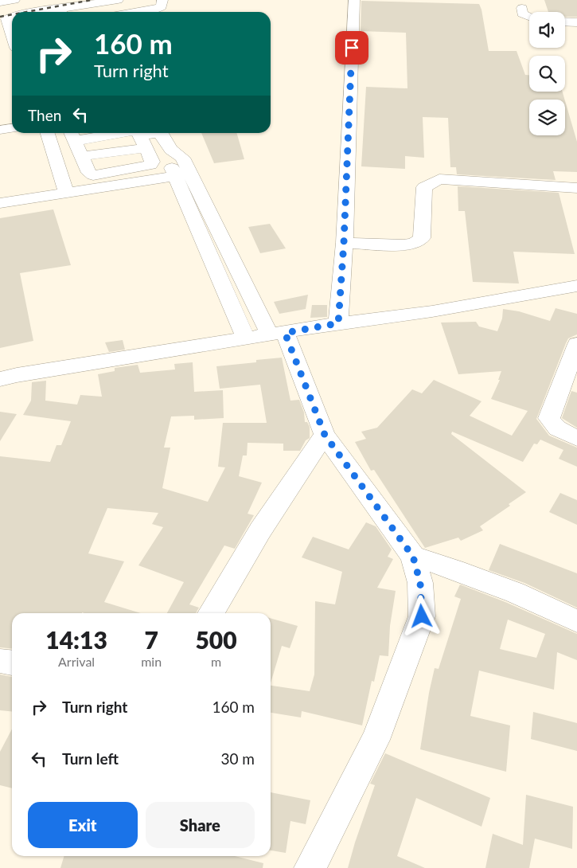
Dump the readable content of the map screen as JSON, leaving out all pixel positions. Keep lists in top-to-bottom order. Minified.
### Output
{"page":{"turn":["160 m","Turn right"],"then":"Then","eta":["14:13","Arrival","7","min","500","m"],"list":[{"name":"Turn right","value":"160 m"},{"name":"Turn left","value":"30 m"}],"buttons":["Exit","Share"]}}
